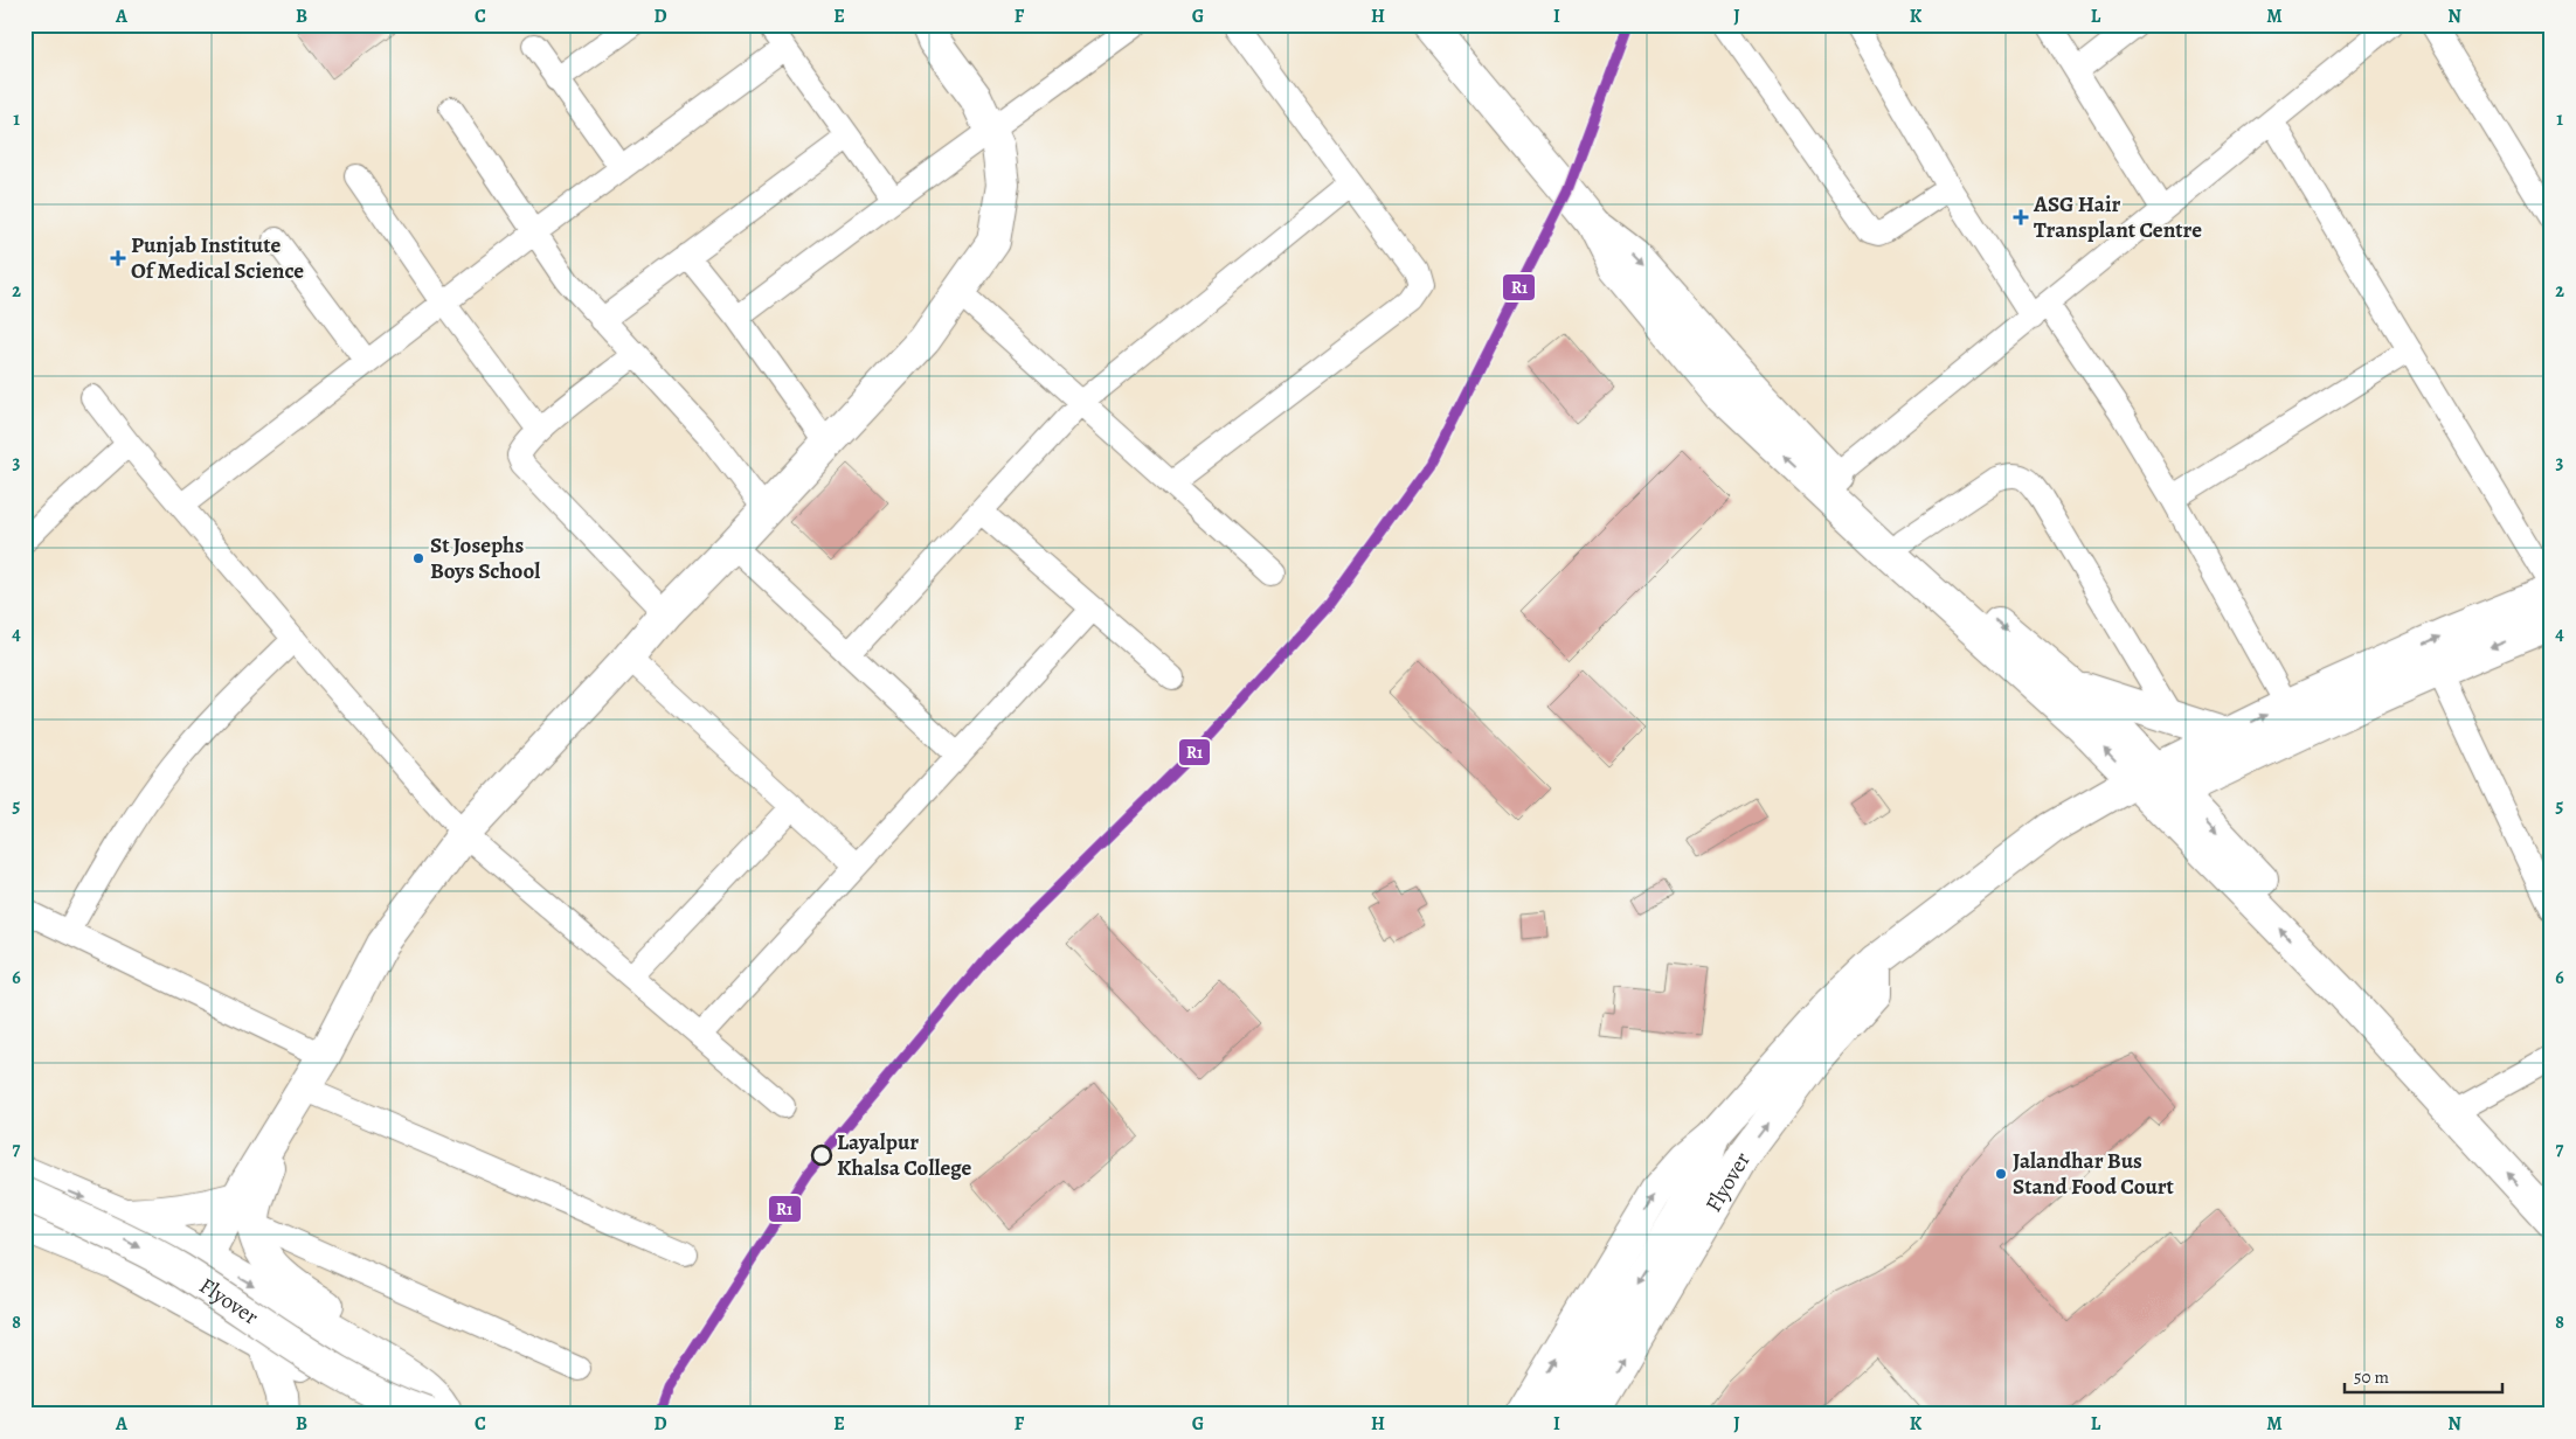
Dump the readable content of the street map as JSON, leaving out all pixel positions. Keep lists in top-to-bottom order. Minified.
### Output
{"streets":{"street":["Flyover"]},"places":{"health":["ASG Hair Transplant Centre","Punjab Institute Of Medical Science"],"other":["St Josephs Boys School","Layalpur Khalsa College","Jalandhar Bus Stand Food Court"]},"lines":["transit line R1"],"scale_bar":"50 m","grid":{"columns":["A","B","C","D","E","F","G","H","I","J","K","L","M","N"],"rows":["1","2","3","4","5","6","7","8"]}}
